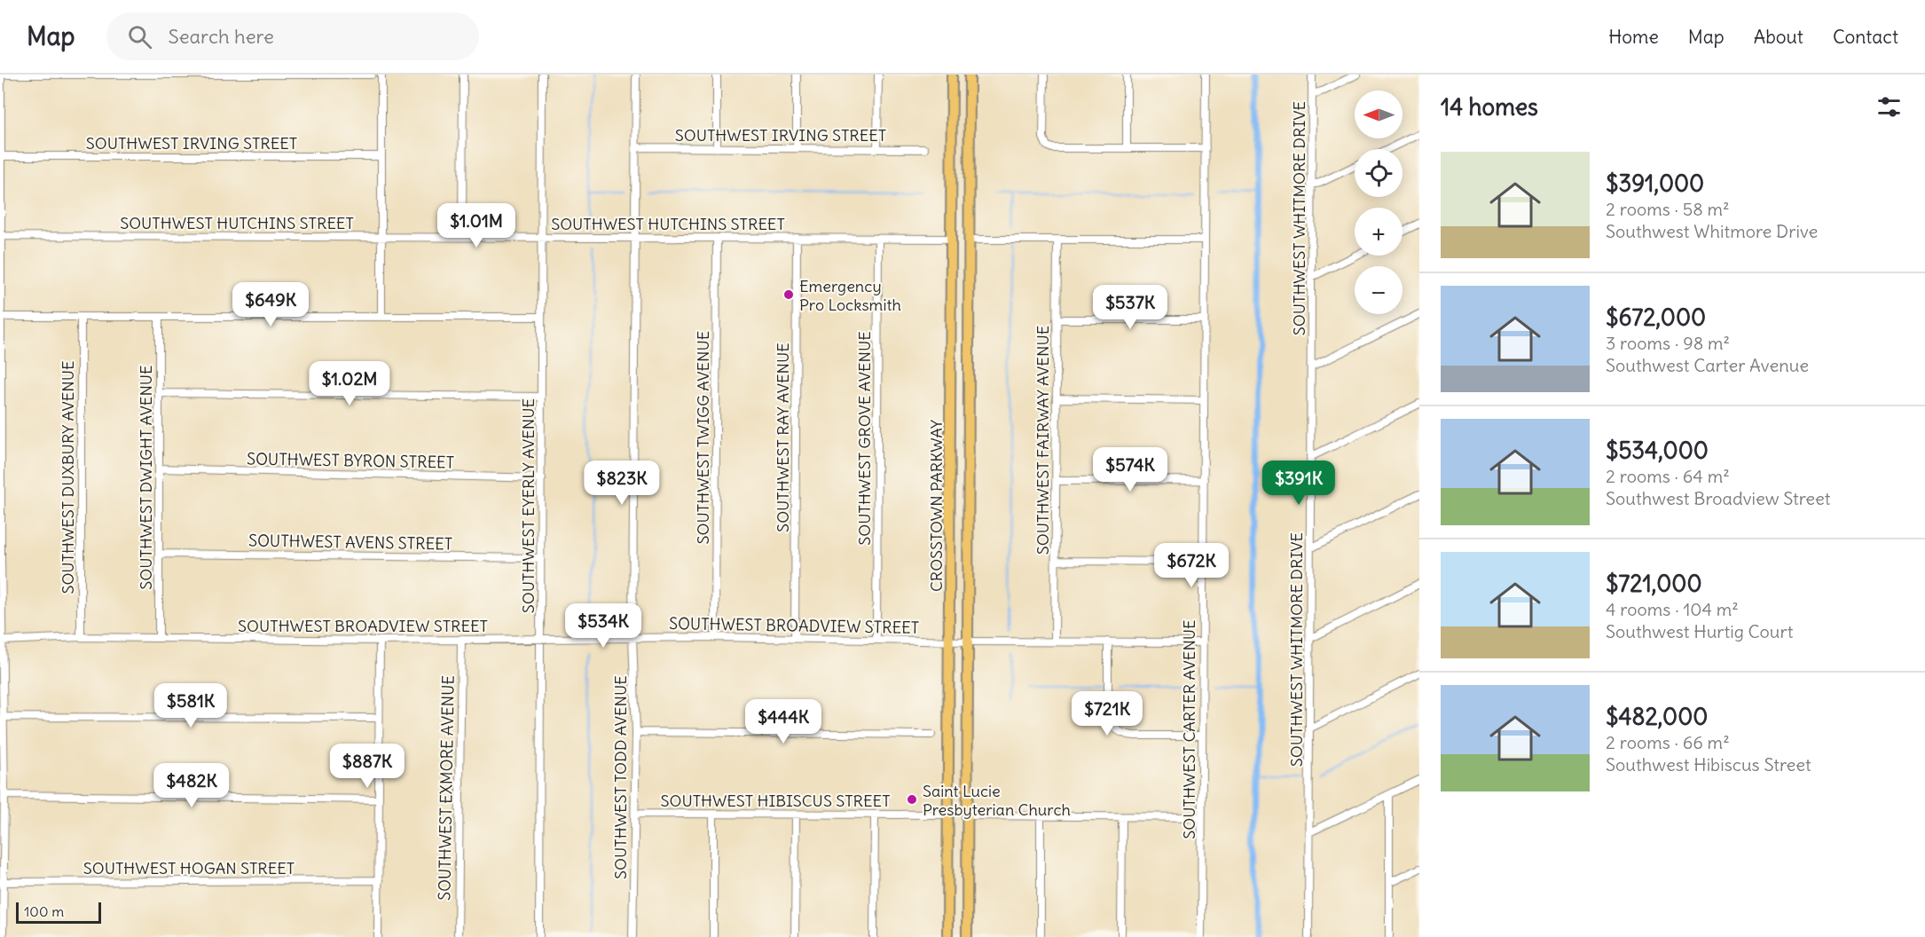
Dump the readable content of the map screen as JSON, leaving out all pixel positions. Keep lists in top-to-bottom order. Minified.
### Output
{"streets":{"main road":["CROSSTOWN PARKWAY"],"street":["SOUTHWEST IRVING STREET","SOUTHWEST WHITMORE DRIVE","SOUTHWEST HUTCHINS STREET","SOUTHWEST TWIGG AVENUE","SOUTHWEST RAY AVENUE","SOUTHWEST GROVE AVENUE","SOUTHWEST FAIRWAY AVENUE","SOUTHWEST BYRON STREET","SOUTHWEST DUXBURY AVENUE","SOUTHWEST DWIGHT AVENUE","SOUTHWEST EYERLY AVENUE","SOUTHWEST AVENS STREET","SOUTHWEST BROADVIEW STREET","SOUTHWEST CARTER AVENUE","SOUTHWEST TODD AVENUE","SOUTHWEST EXMORE AVENUE","SOUTHWEST HIBISCUS STREET","SOUTHWEST HOGAN STREET"]},"crossings":[["SOUTHWEST IRVING STREET","SOUTHWEST TODD AVENUE"],["SOUTHWEST HUTCHINS STREET","SOUTHWEST TWIGG AVENUE"],["SOUTHWEST HUTCHINS STREET","SOUTHWEST RAY AVENUE"],["SOUTHWEST HUTCHINS STREET","SOUTHWEST GROVE AVENUE"],["SOUTHWEST HUTCHINS STREET","SOUTHWEST EYERLY AVENUE"],["SOUTHWEST HUTCHINS STREET","CROSSTOWN PARKWAY"],["SOUTHWEST HUTCHINS STREET","SOUTHWEST TODD AVENUE"],["SOUTHWEST TWIGG AVENUE","SOUTHWEST BROADVIEW STREET"],["SOUTHWEST RAY AVENUE","SOUTHWEST BROADVIEW STREET"],["SOUTHWEST GROVE AVENUE","SOUTHWEST BROADVIEW STREET"],["SOUTHWEST FAIRWAY AVENUE","SOUTHWEST BROADVIEW STREET"],["SOUTHWEST BYRON STREET","SOUTHWEST DWIGHT AVENUE"],["SOUTHWEST BYRON STREET","SOUTHWEST EYERLY AVENUE"],["SOUTHWEST DUXBURY AVENUE","SOUTHWEST BROADVIEW STREET"],["SOUTHWEST DWIGHT AVENUE","SOUTHWEST AVENS STREET"],["SOUTHWEST DWIGHT AVENUE","SOUTHWEST BROADVIEW STREET"],["SOUTHWEST EYERLY AVENUE","SOUTHWEST AVENS STREET"],["SOUTHWEST EYERLY AVENUE","SOUTHWEST BROADVIEW STREET"],["CROSSTOWN PARKWAY","SOUTHWEST BROADVIEW STREET"],["CROSSTOWN PARKWAY","SOUTHWEST HIBISCUS STREET"],["SOUTHWEST BROADVIEW STREET","SOUTHWEST CARTER AVENUE"],["SOUTHWEST BROADVIEW STREET","SOUTHWEST TODD AVENUE"],["SOUTHWEST BROADVIEW STREET","SOUTHWEST EXMORE AVENUE"],["SOUTHWEST TODD AVENUE","SOUTHWEST HIBISCUS STREET"]],"places":["Emergency Pro Locksmith","Saint Lucie Presbyterian Church"],"scale_bar":"100 m","north":"left","page":{"header":"Map","search":"Search here","nav":["Home","Map","About","Contact"],"heading":"14 homes","map_buttons":["+","−"],"list":[{"name":"$391,000","note":"2 rooms · 58 m² · Southwest Whitmore Drive"},{"name":"$672,000","note":"3 rooms · 98 m² · Southwest Carter Avenue"},{"name":"$534,000","note":"2 rooms · 64 m² · Southwest Broadview Street"},{"name":"$721,000","note":"4 rooms · 104 m² · Southwest Hurtig Court"},{"name":"$482,000","note":"2 rooms · 66 m² · Southwest Hibiscus Street"}],"price":["$1.01M","$649K","$537K","$1.02M","$574K","$823K","$391K","$672K","$534K","$581K","$721K","$444K","$887K","$482K"],"scale":"100 m"}}
